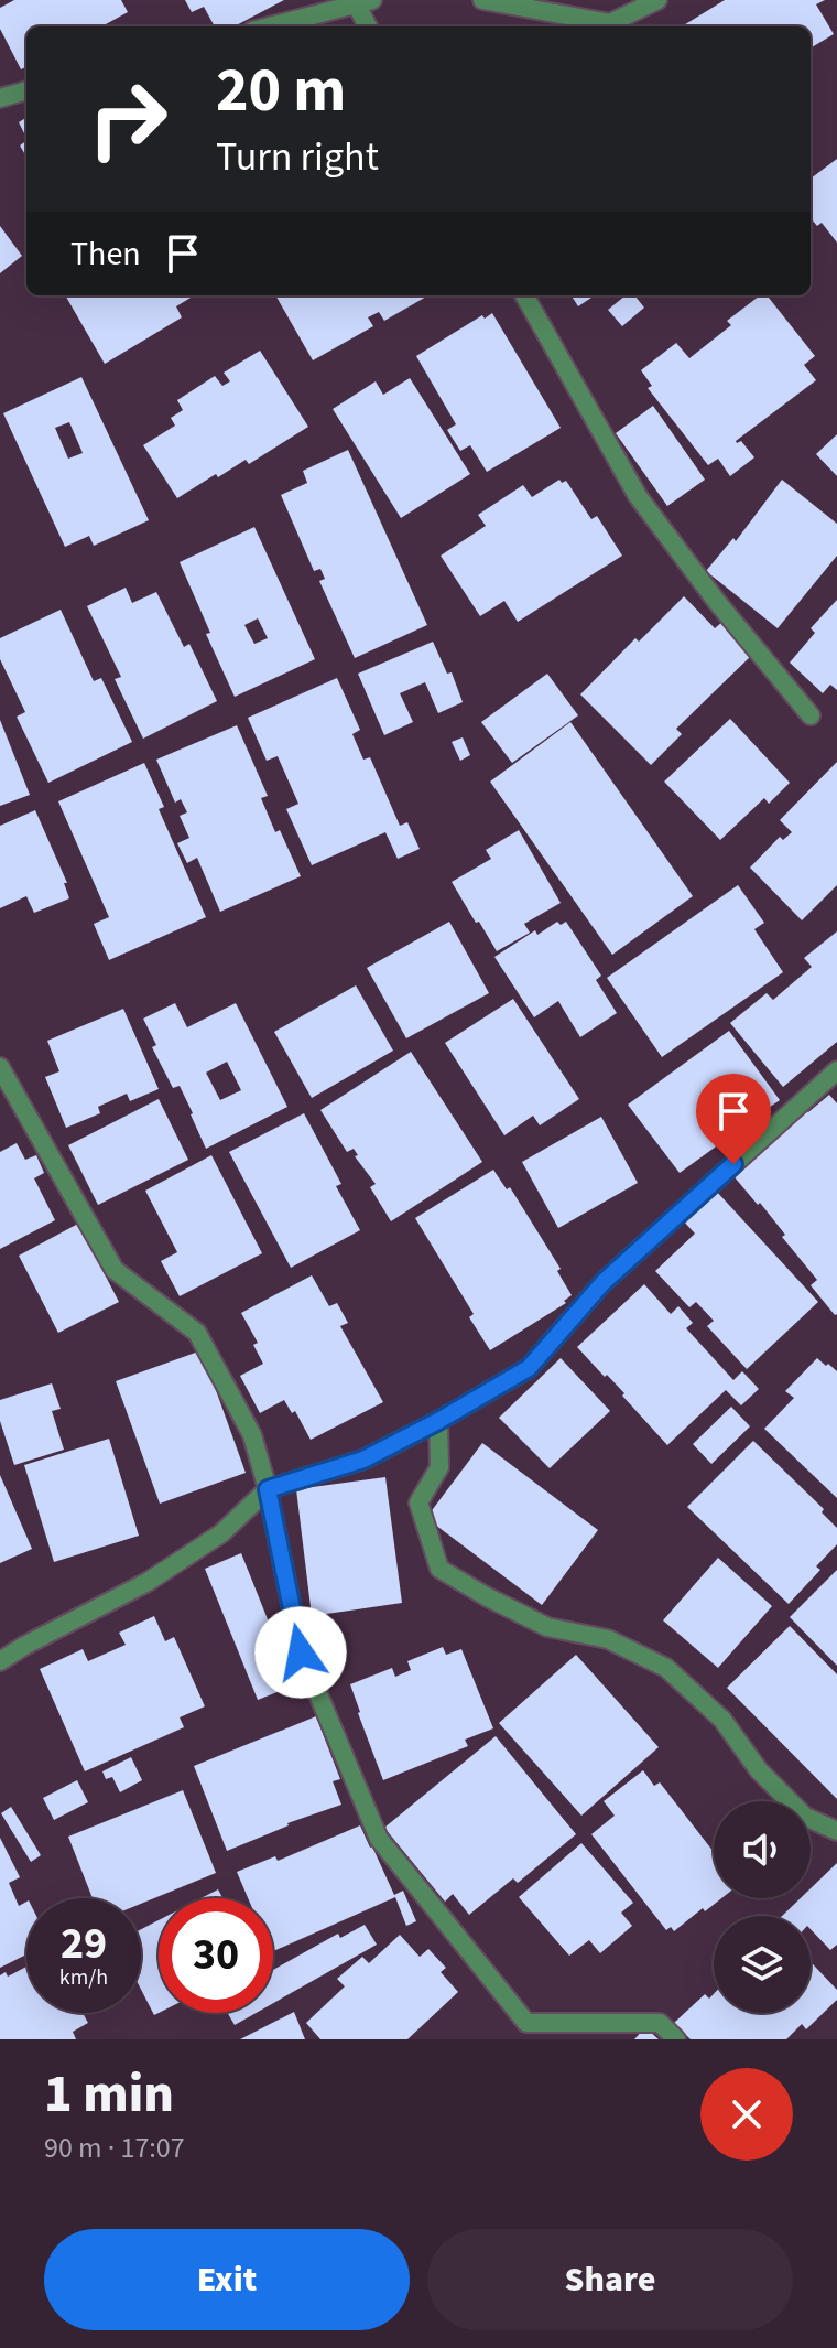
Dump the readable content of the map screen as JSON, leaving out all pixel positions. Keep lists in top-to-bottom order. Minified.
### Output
{"page":{"turn":["20 m","Turn right"],"then":"Then","speed":"29 km/h","limit":"30","heading":["1 min","90 m · 17:07"],"buttons":["Exit","Share"]}}
